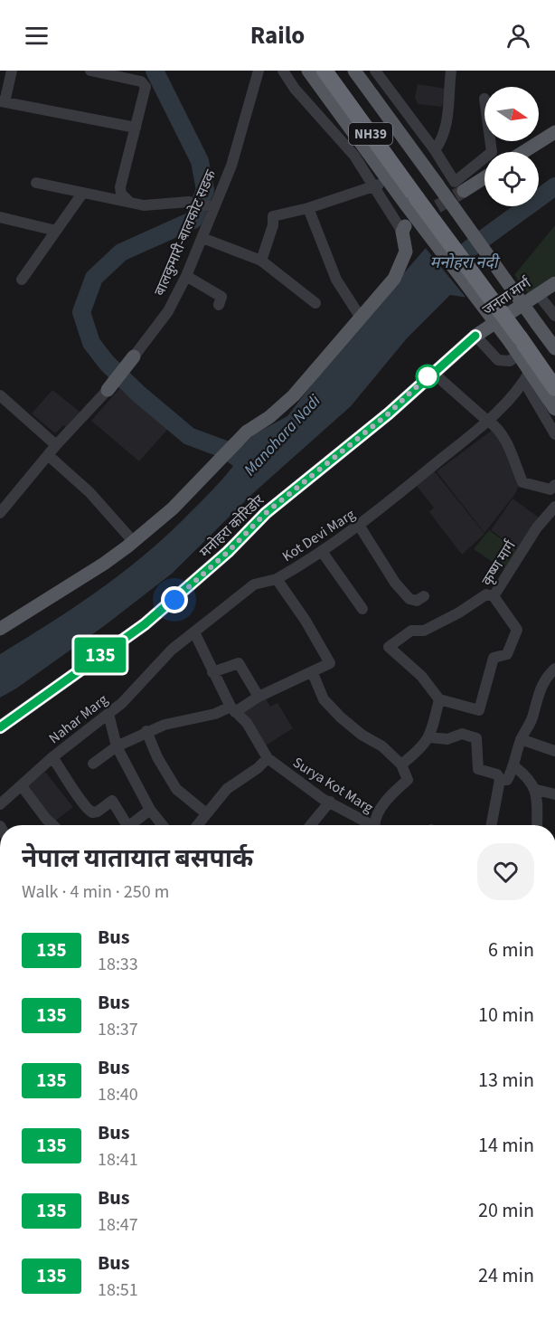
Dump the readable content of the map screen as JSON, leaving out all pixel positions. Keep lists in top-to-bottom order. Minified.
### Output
{"streets":{"highway":["NH39"],"main road":["बालकुमारी-बालकोट सडक","जनता मार्ग","मनोहरा कोरिडोर"],"street":["Kot Devi Marg","कृष्ण मार्ग","Nahar Marg","Surya Kot Marg"]},"crossings":[["जनता मार्ग","मनोहरा कोरिडोर"],["Kot Devi Marg","Nahar Marg"],["Kot Devi Marg","Surya Kot Marg"],["Nahar Marg","Surya Kot Marg"]],"water":["मनोहरा नदी","Manohara Nadi"],"lines":["bus line 135"],"north":"right","page":{"header":"Railo","on_map":"135","heading":["नेपाल यातायात बसपार्क","Walk · 4 min · 250 m"],"list":[{"mark":"135","name":"Bus","note":"18:33","value":"6 min"},{"mark":"135","name":"Bus","note":"18:37","value":"10 min"},{"mark":"135","name":"Bus","note":"18:40","value":"13 min"},{"mark":"135","name":"Bus","note":"18:41","value":"14 min"},{"mark":"135","name":"Bus","note":"18:47","value":"20 min"},{"mark":"135","name":"Bus","note":"18:51","value":"24 min"}]}}
